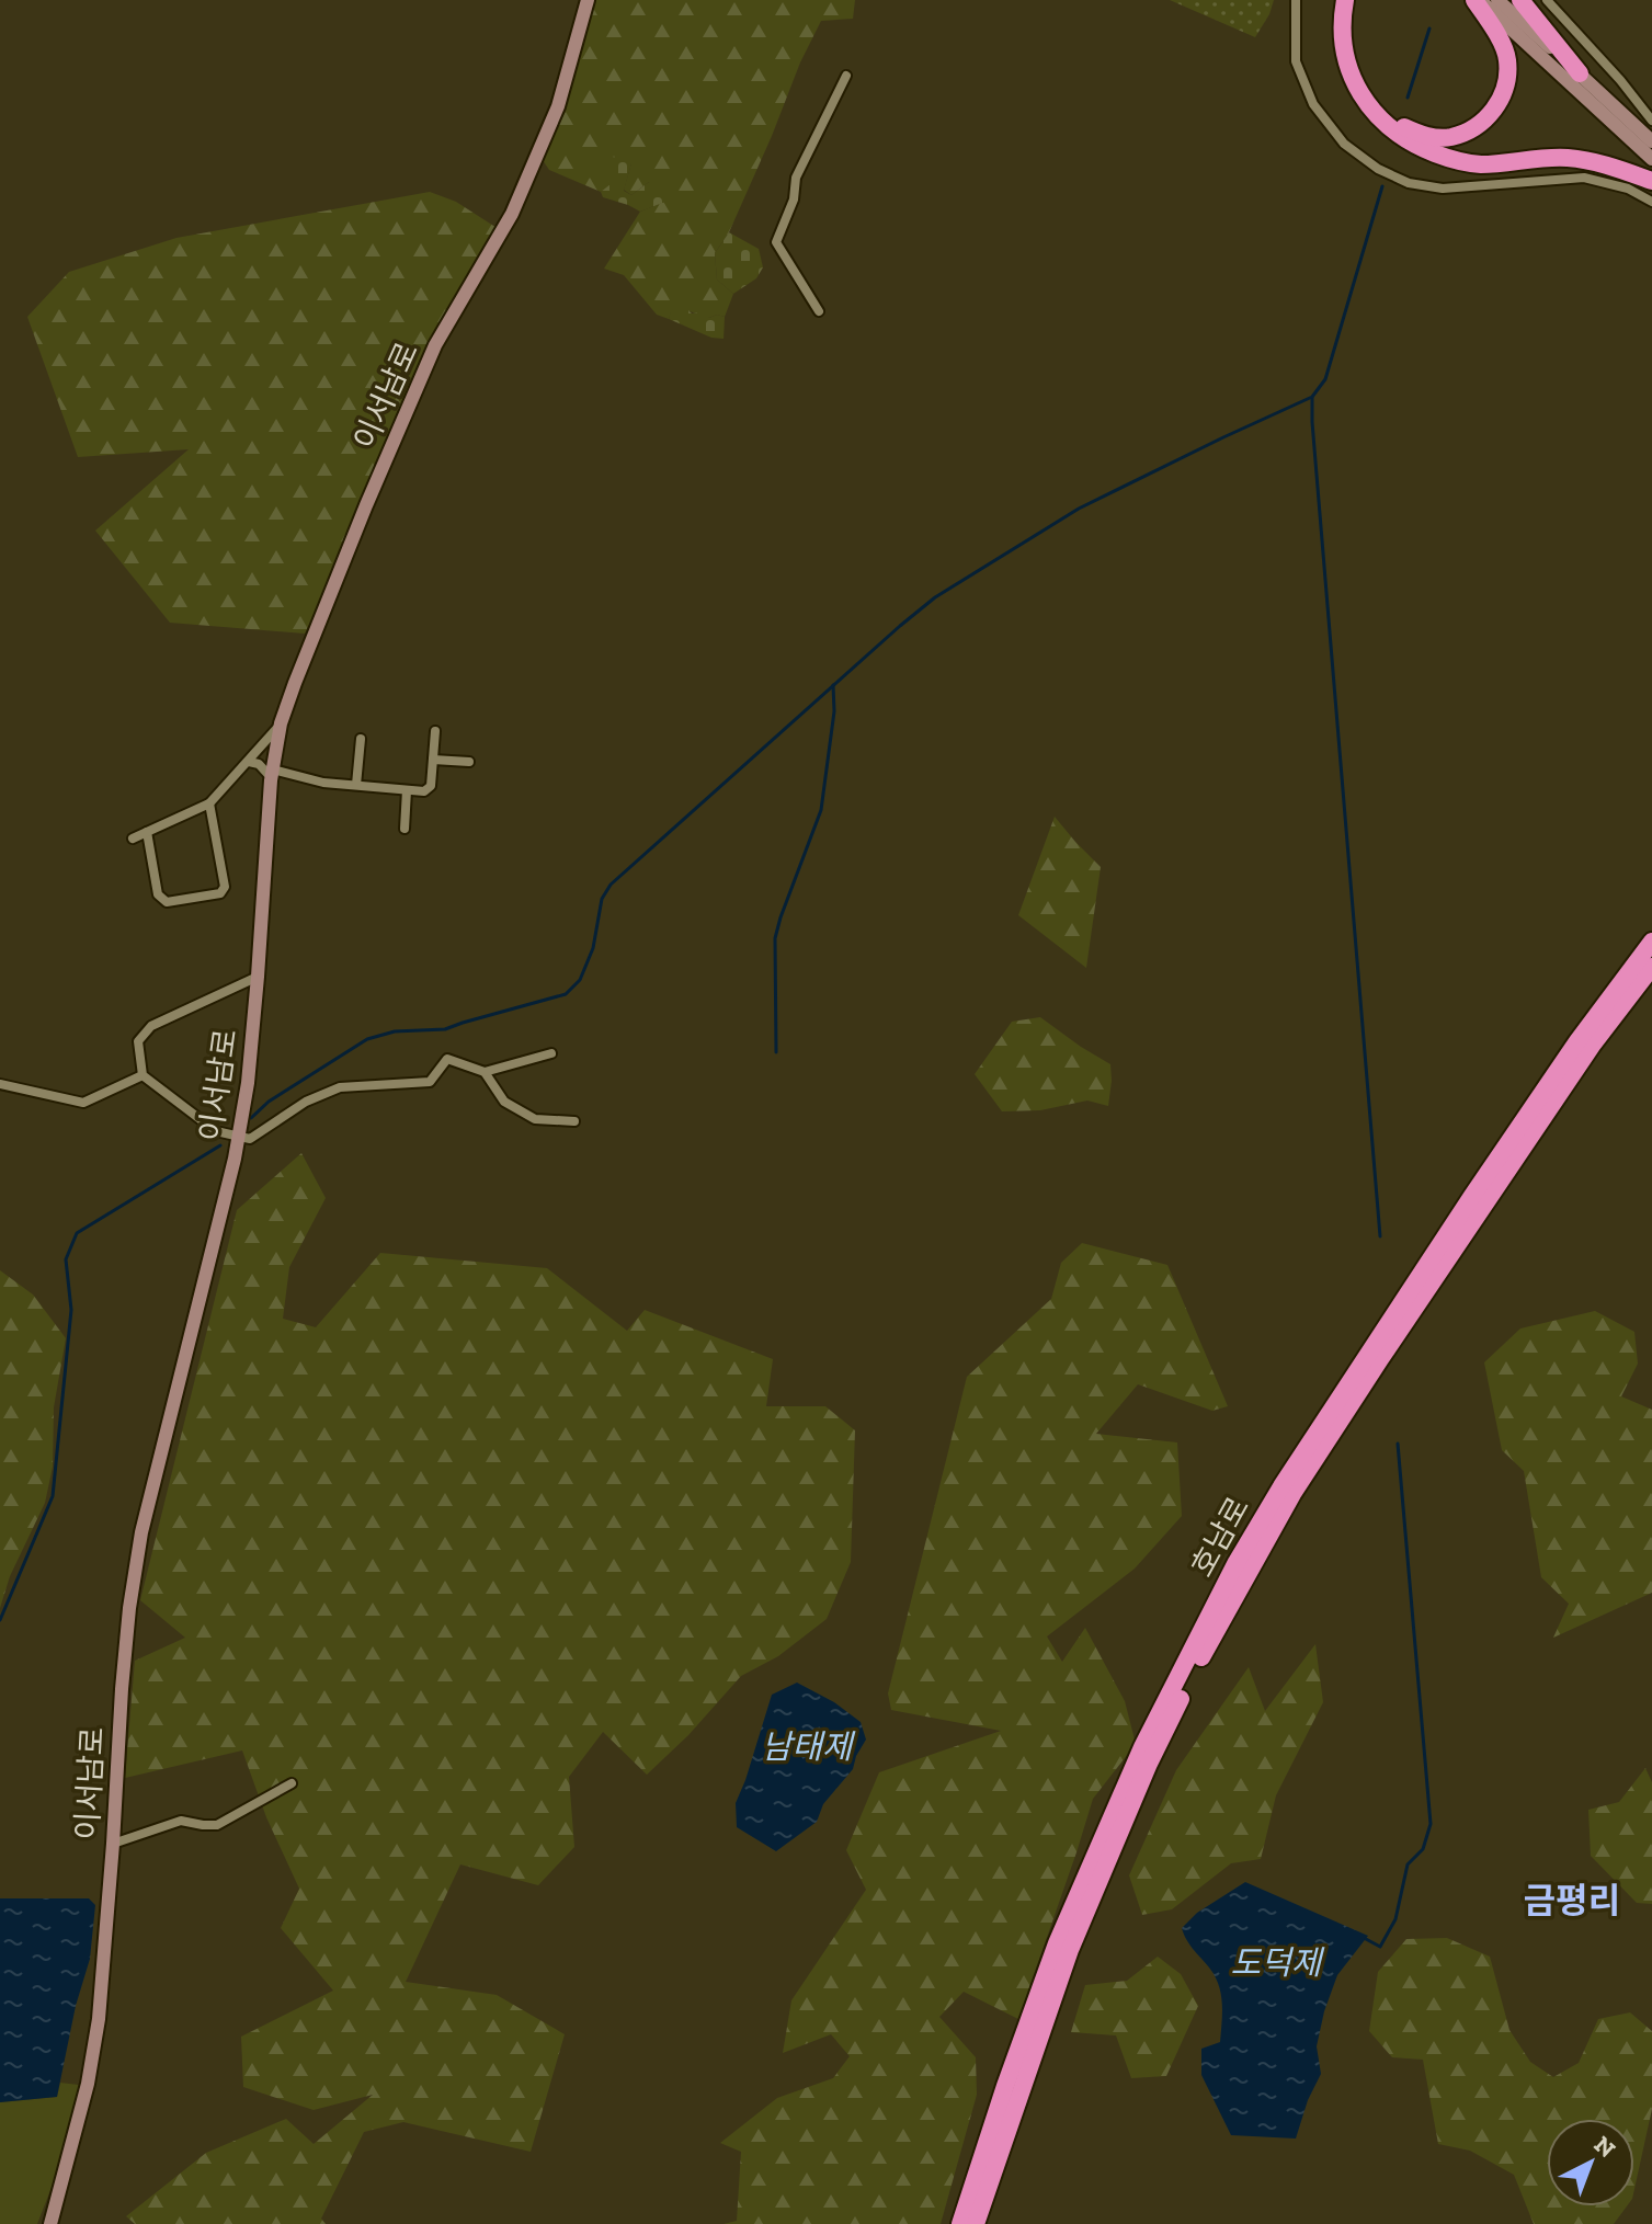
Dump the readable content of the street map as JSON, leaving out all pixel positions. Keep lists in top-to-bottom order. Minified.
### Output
{"streets":{"highway":["호남로"],"main road":["이서남로"]},"districts":["금평리"],"water":["남태제","도덕제"],"north":"top right"}
